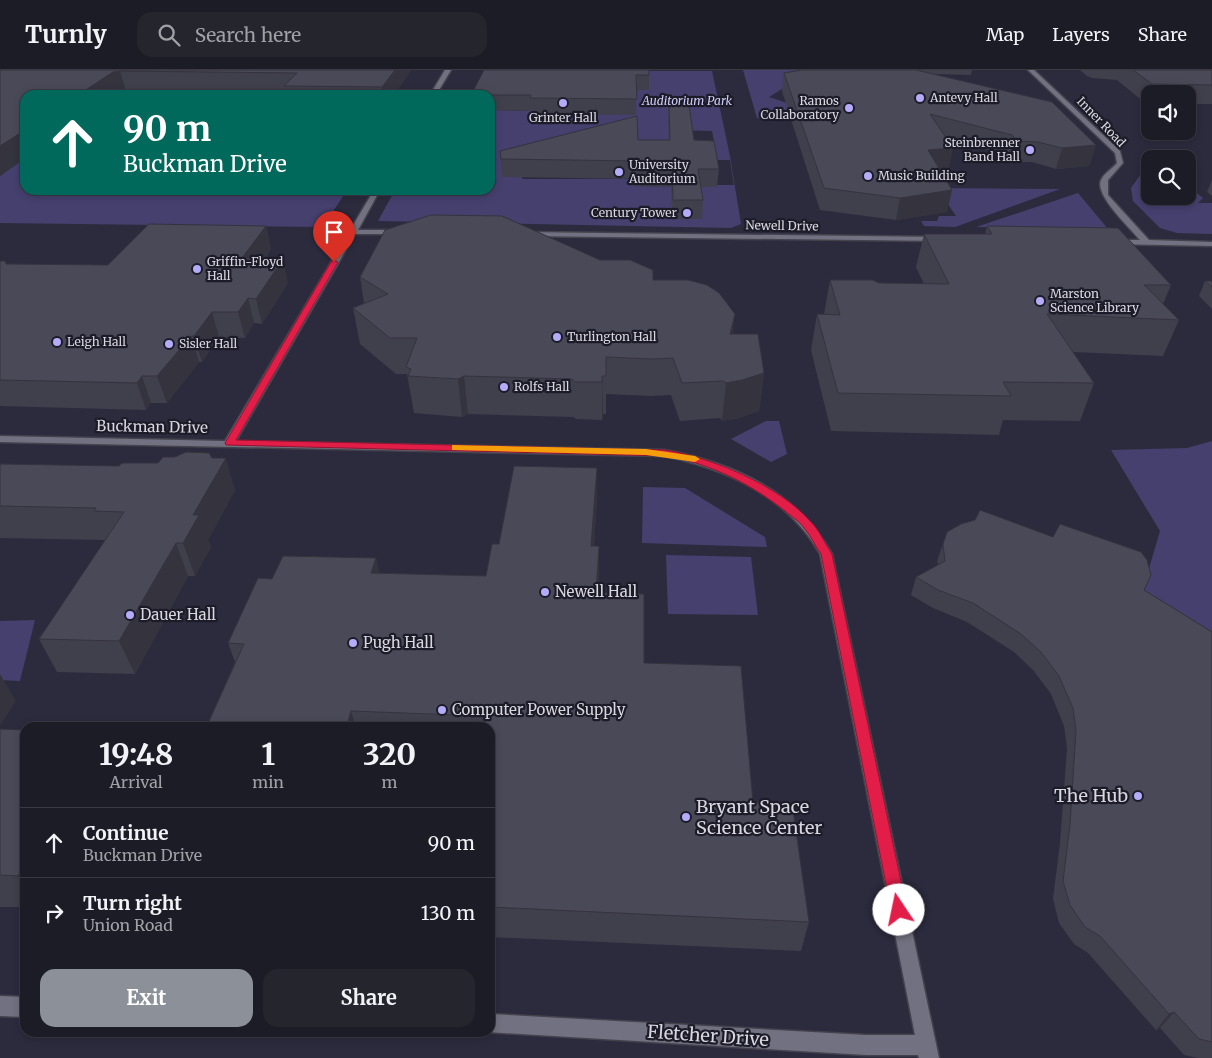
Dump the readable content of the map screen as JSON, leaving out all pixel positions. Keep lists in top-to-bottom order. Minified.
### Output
{"streets":{"street":["Inner Road","Newell Drive","Buckman Drive","Fletcher Drive"]},"crossings":[["Buckman Drive","Fletcher Drive"]],"parks":["Auditorium Park"],"places":["Antevy Hall","Grinter Hall","Ramos Collaboratory","Steinbrenner Band Hall","University Auditorium","Music Building","Century Tower","Griffin-Floyd Hall","Marston Science Library","Turlington Hall","Leigh Hall","Sisler Hall","Rolfs Hall","Newell Hall","Dauer Hall","Pugh Hall","Computer Power Supply","The Hub","Bryant Space Science Center"],"page":{"header":"Turnly","search":"Search here","nav":["Map","Layers","Share"],"turn":["90 m","Buckman Drive"],"eta":["19:48","Arrival","1","min","320","m"],"list":[{"name":"Continue","note":"Buckman Drive","value":"90 m"},{"name":"Turn right","note":"Union Road","value":"130 m"}],"buttons":["Exit","Share"]}}
